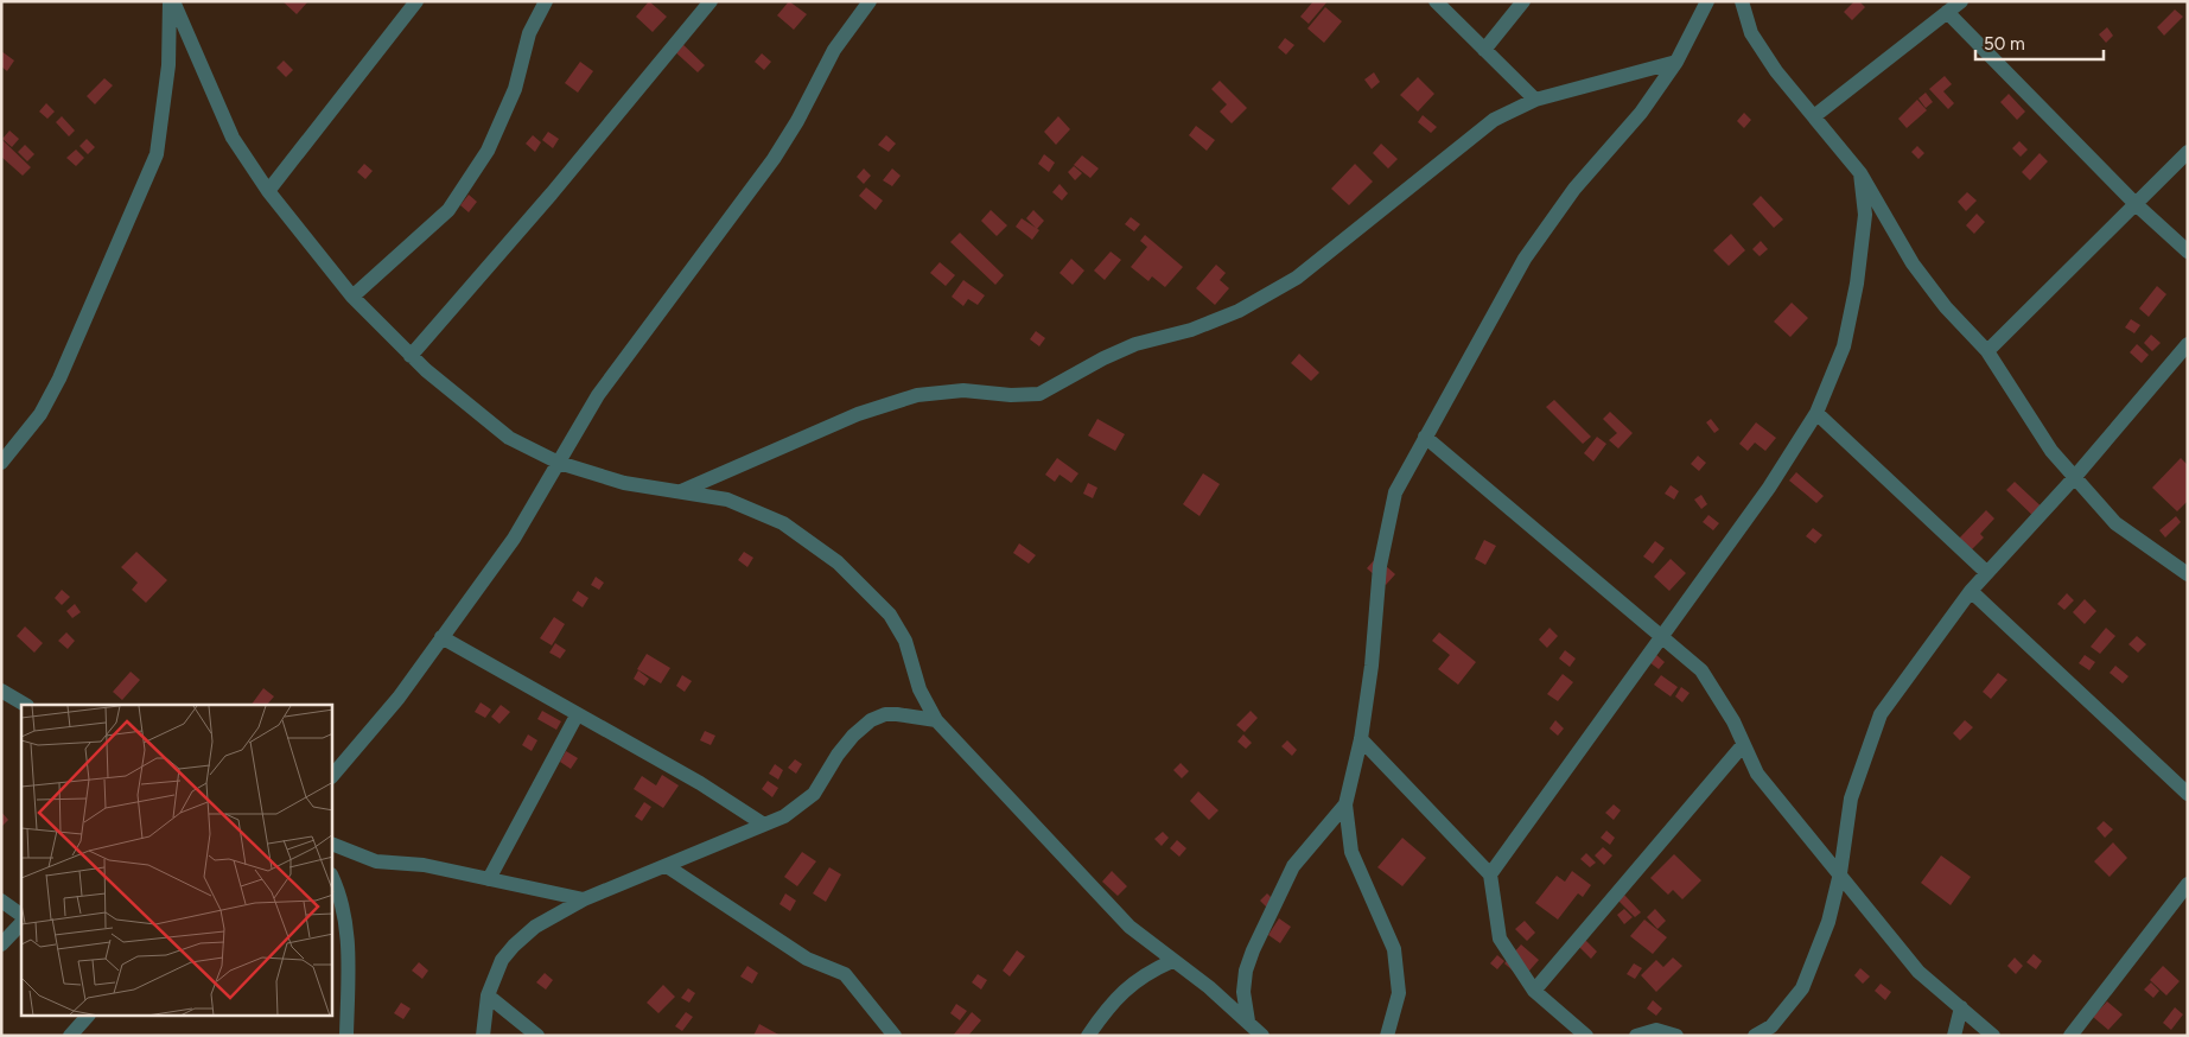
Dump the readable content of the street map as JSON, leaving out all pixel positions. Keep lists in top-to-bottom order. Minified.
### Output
{"scale_bar":"50 m"}
